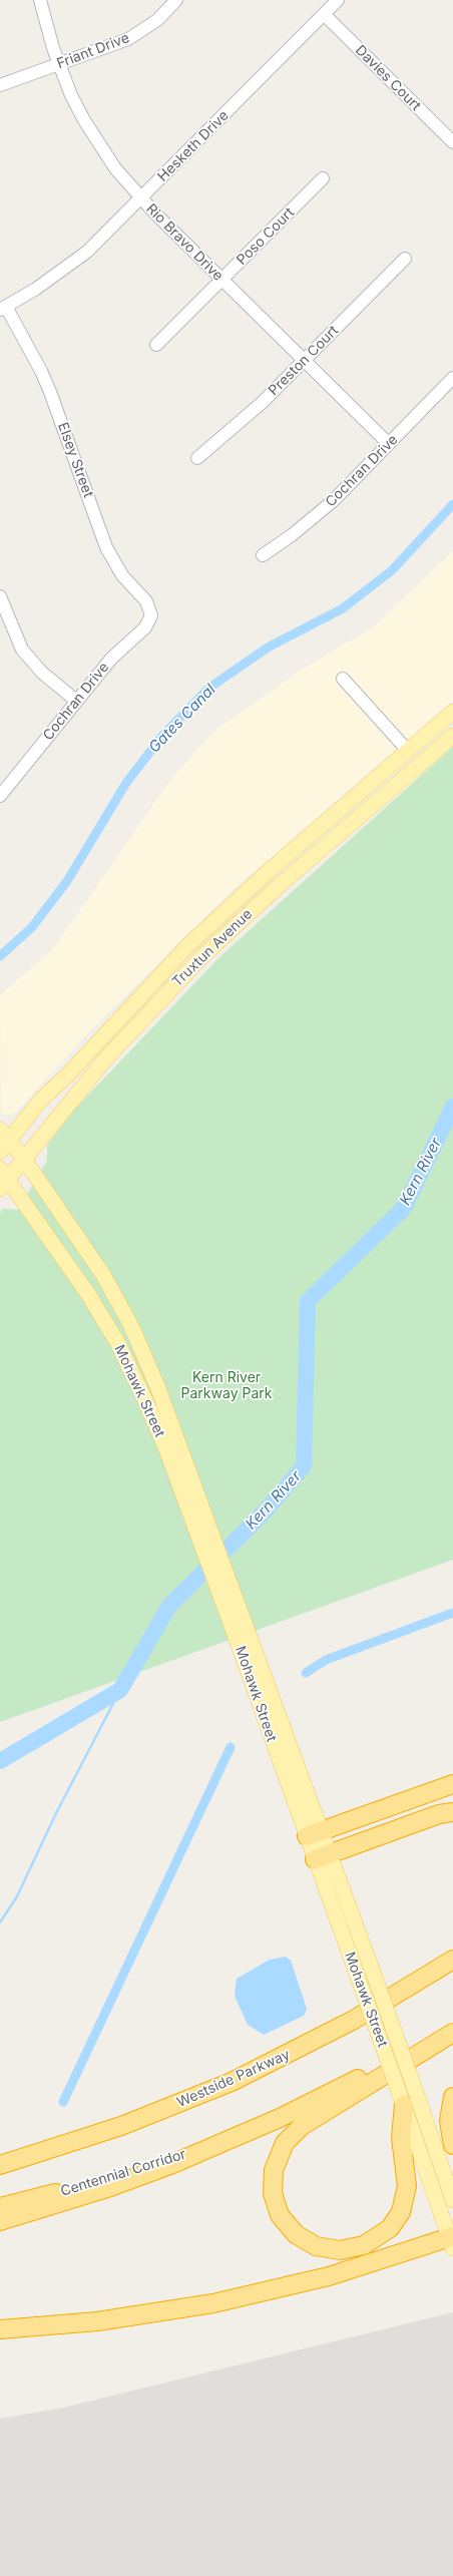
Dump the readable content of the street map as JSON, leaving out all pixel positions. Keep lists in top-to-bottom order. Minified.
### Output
{"streets":{"highway":["Westside Parkway","Centennial Corridor"],"main road":["Truxtun Avenue","Mohawk Street"],"street":["Friant Drive","Davies Court","Hesketh Drive","Poso Court","Rio Bravo Drive","Preston Court","Elsey Street","Cochran Drive"]},"crossings":[["Friant Drive","Rio Bravo Drive"],["Davies Court","Hesketh Drive"],["Hesketh Drive","Rio Bravo Drive"],["Hesketh Drive","Elsey Street"],["Poso Court","Rio Bravo Drive"],["Rio Bravo Drive","Preston Court"],["Rio Bravo Drive","Cochran Drive"],["Elsey Street","Cochran Drive"],["Truxtun Avenue","Mohawk Street"]],"water":["Gates Canal","Kern River"],"parks":["Kern River Parkway Park"]}
